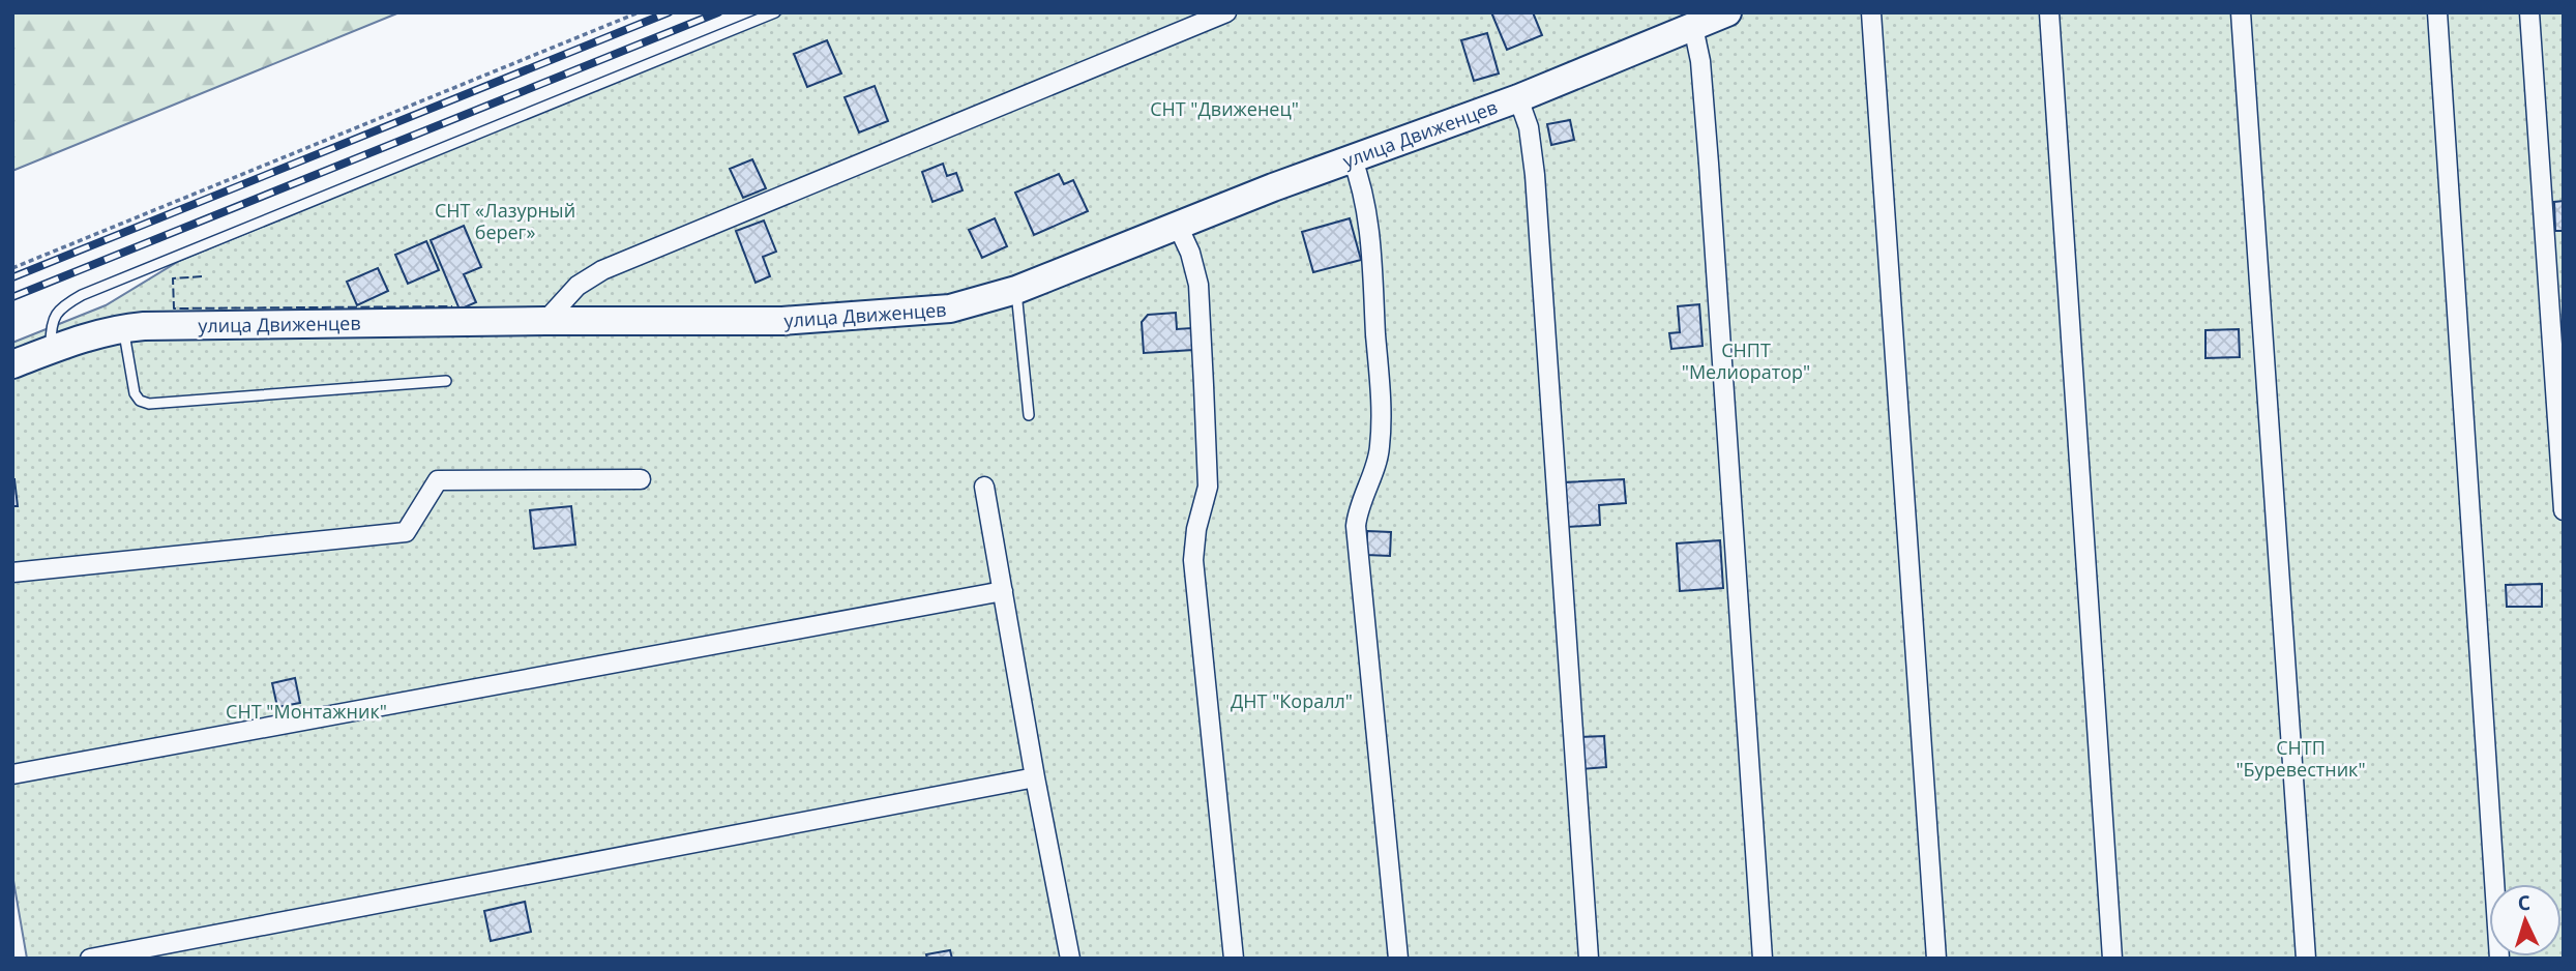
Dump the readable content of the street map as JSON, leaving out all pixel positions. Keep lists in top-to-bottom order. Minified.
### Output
{"streets":{"street":["улица Движенцев"]},"parks":["СНТ \"Движенец\"","СНТ «Лазурный берег»","СНПТ \"Мелиоратор\"","ДНТ \"Коралл\"","СНТ \"Монтажник\"","СНТП \"Буревестник\""],"north":"top"}
